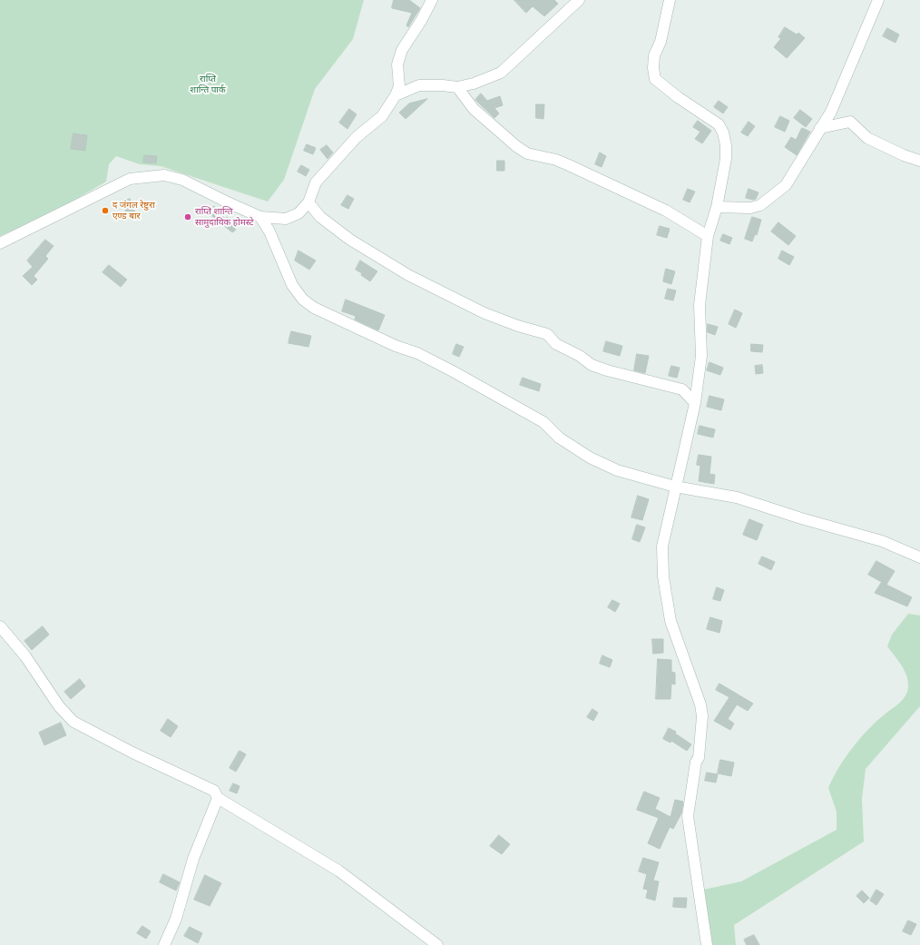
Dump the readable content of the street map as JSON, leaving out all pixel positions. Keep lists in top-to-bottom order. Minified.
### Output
{"parks":["राप्ति शान्ति पार्क"],"places":["द जंगल रेष्टुरा एण्ड बार","राप्ति शान्ति सामुदायिक होमस्टे"]}
